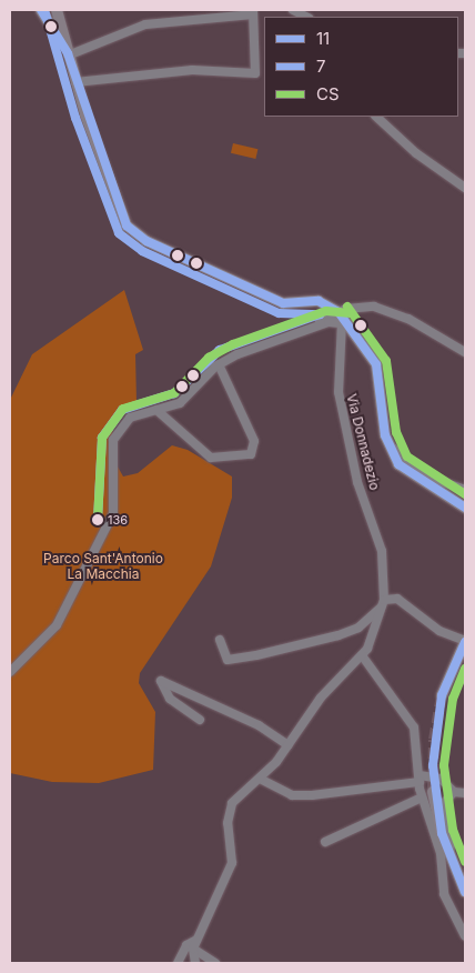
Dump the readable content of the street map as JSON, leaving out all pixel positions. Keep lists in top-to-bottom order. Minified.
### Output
{"streets":{"street":["Via Donnadezio"]},"parks":["Parco Sant'Antonio La Macchia"],"places":["136"],"lines":["transit line 11","transit line 7","transit line CS"],"legend":["11","7","CS"]}
